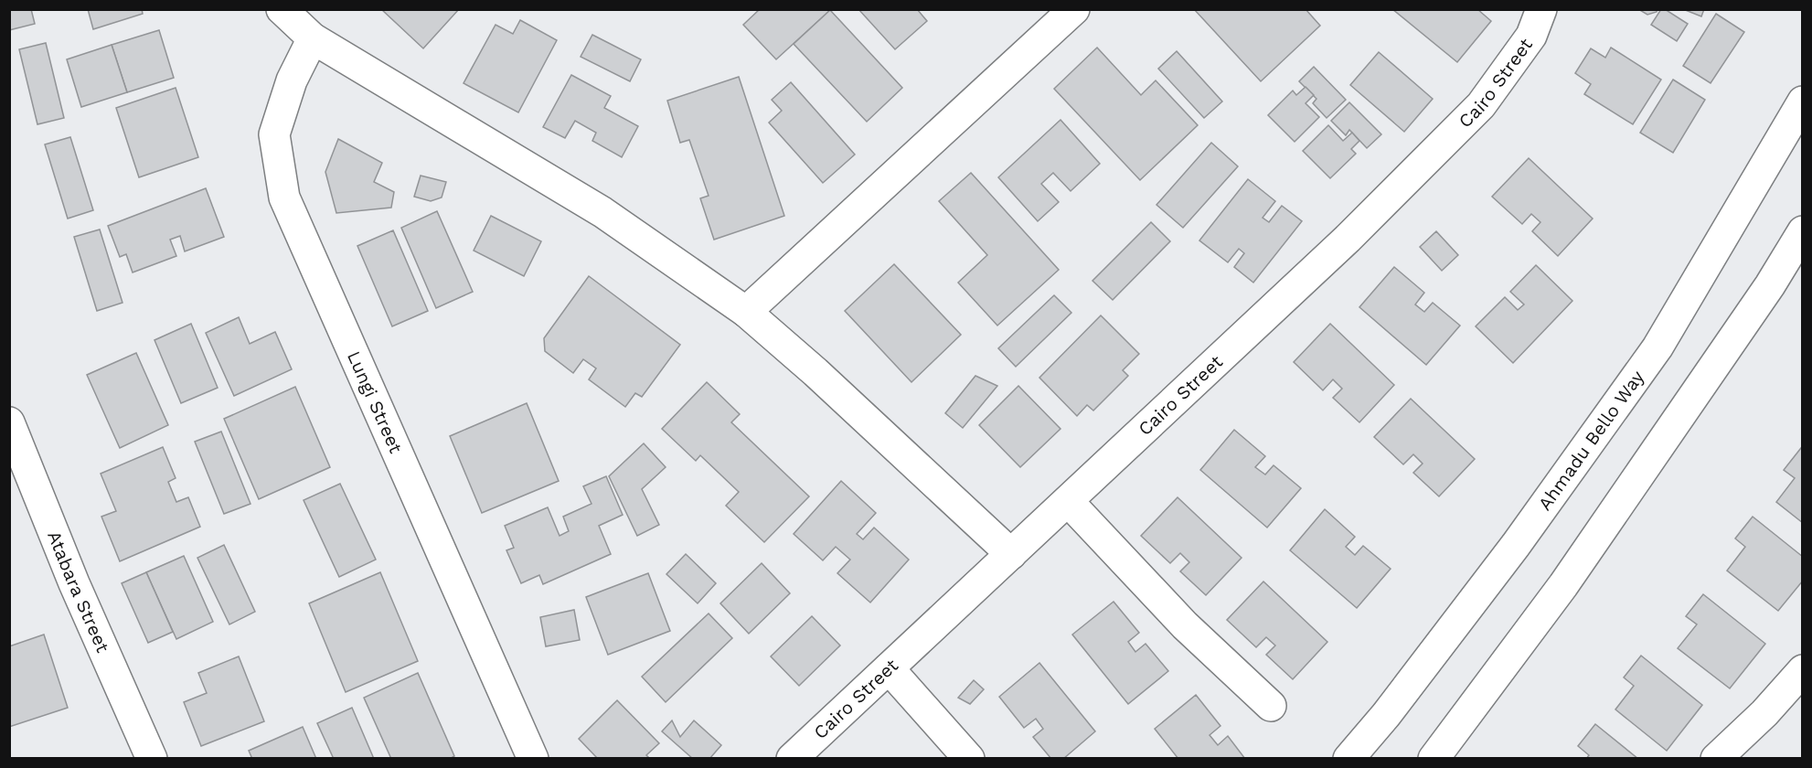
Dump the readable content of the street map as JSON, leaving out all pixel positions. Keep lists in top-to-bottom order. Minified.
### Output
{"streets":{"street":["Cairo Street","Lungi Street","Ahmadu Bello Way","Atabara Street"]}}
